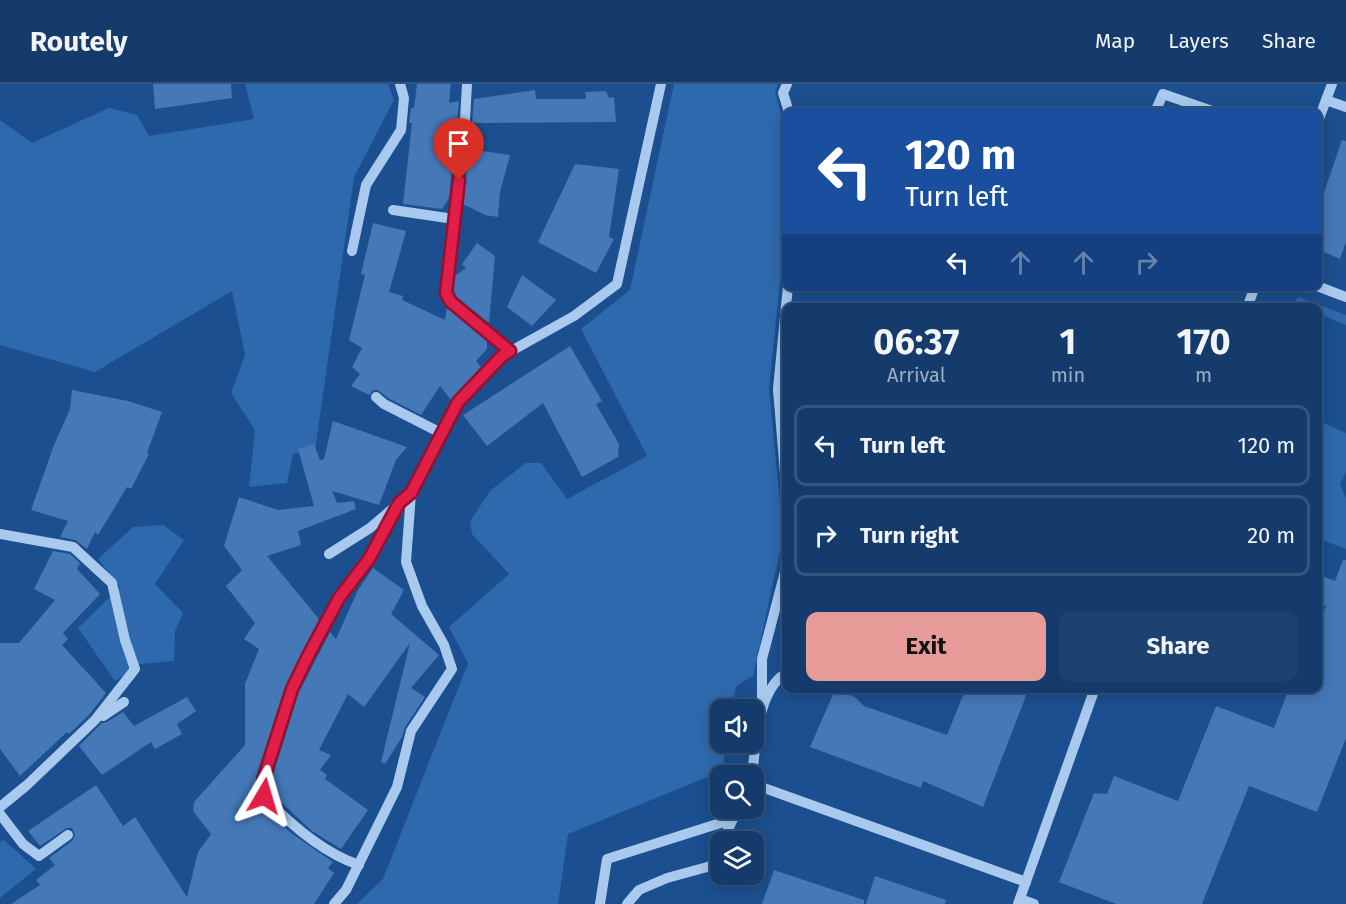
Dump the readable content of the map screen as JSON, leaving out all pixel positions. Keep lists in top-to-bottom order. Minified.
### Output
{"page":{"header":"Routely","nav":["Map","Layers","Share"],"turn":["120 m","Turn left"],"eta":["06:37","Arrival","1","min","170","m"],"list":[{"name":"Turn left","value":"120 m"},{"name":"Turn right","value":"20 m"}],"buttons":["Exit","Share"]}}
